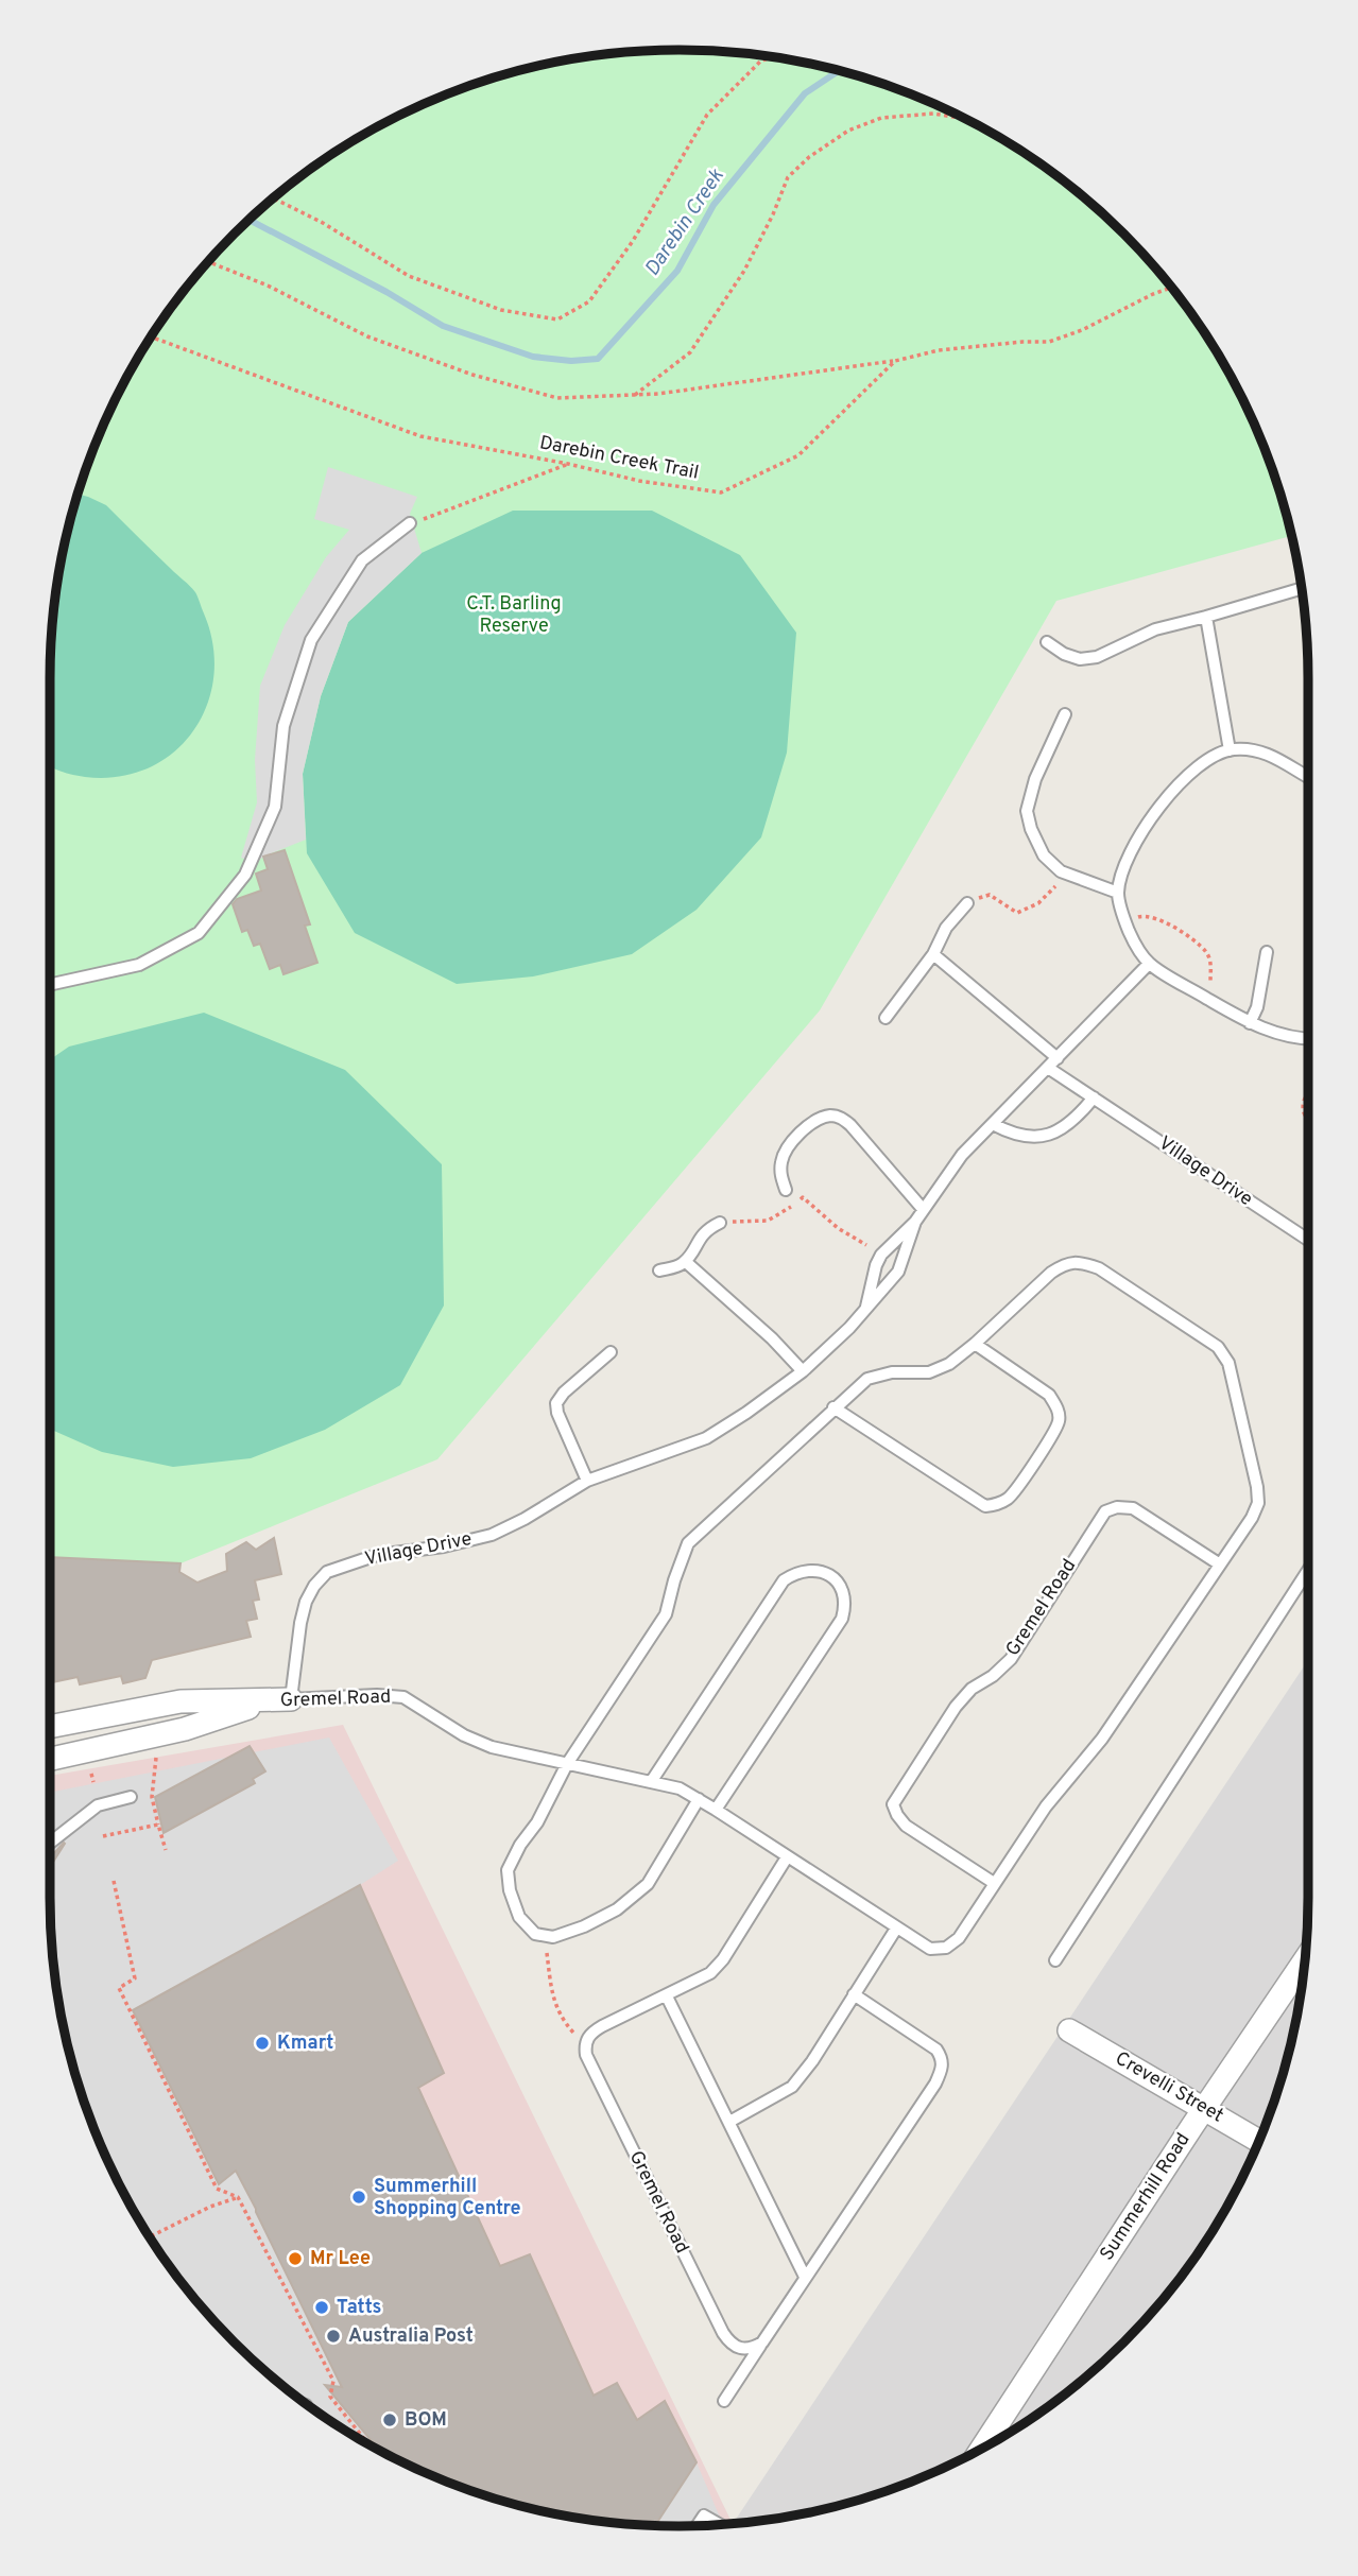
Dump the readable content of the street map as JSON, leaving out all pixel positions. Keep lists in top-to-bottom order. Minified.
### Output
{"streets":{"street":["Gremel Road","Crevelli Street","Summerhill Road"],"lane":["Village Drive"],"path":["Darebin Creek Trail"]},"crossings":[["Village Drive","Gremel Road"],["Crevelli Street","Summerhill Road"]],"water":["Darebin Creek"],"parks":["C.T. Barling Reserve"],"places":["Kmart","Summerhill Shopping Centre","Mr Lee","Tatts","Australia Post","BOM"]}
